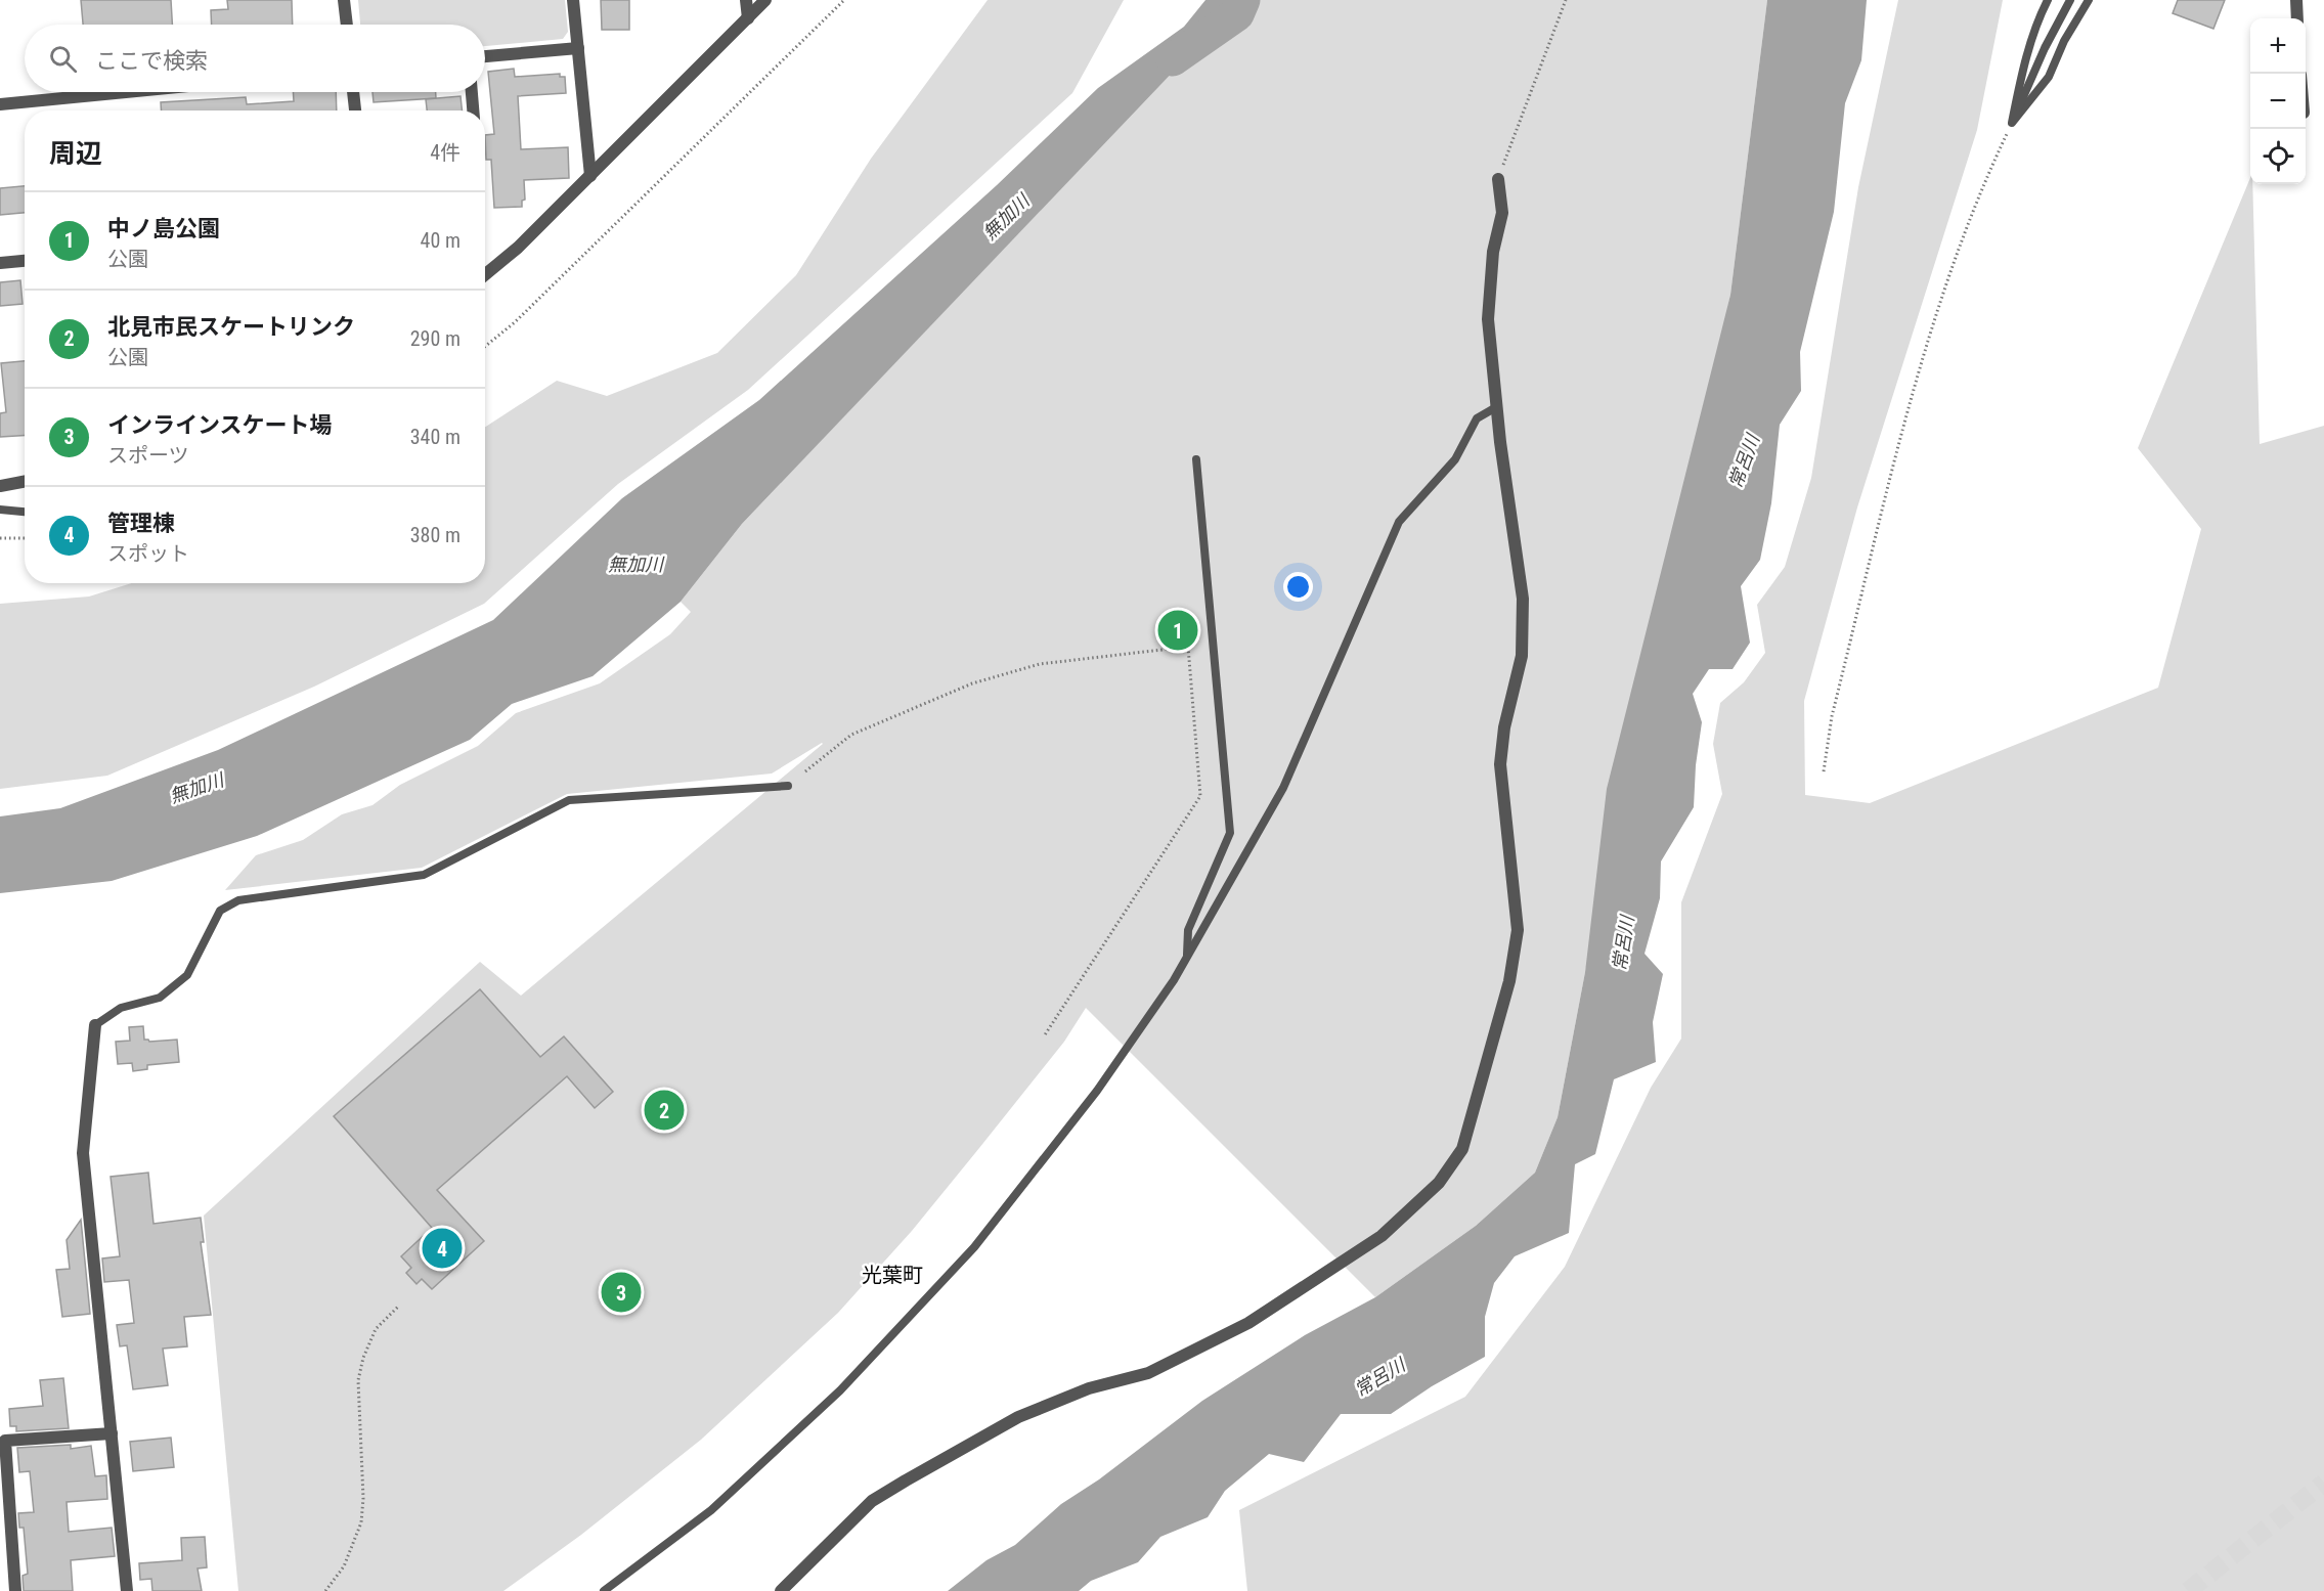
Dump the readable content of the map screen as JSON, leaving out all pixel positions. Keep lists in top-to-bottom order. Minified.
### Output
{"districts":["光葉町"],"water":["無加川","常呂川"],"page":{"map_buttons":["+","−"],"search":"ここで検索","heading":["周辺","4件"],"list":[{"mark":"1","name":"中ノ島公園","note":"公園","value":"40 m"},{"mark":"2","name":"北見市民スケートリンク","note":"公園","value":"290 m"},{"mark":"3","name":"インラインスケート場","note":"スポーツ","value":"340 m"},{"mark":"4","name":"管理棟","note":"スポット","value":"380 m"}],"pins":["1","2","4","3"]}}
